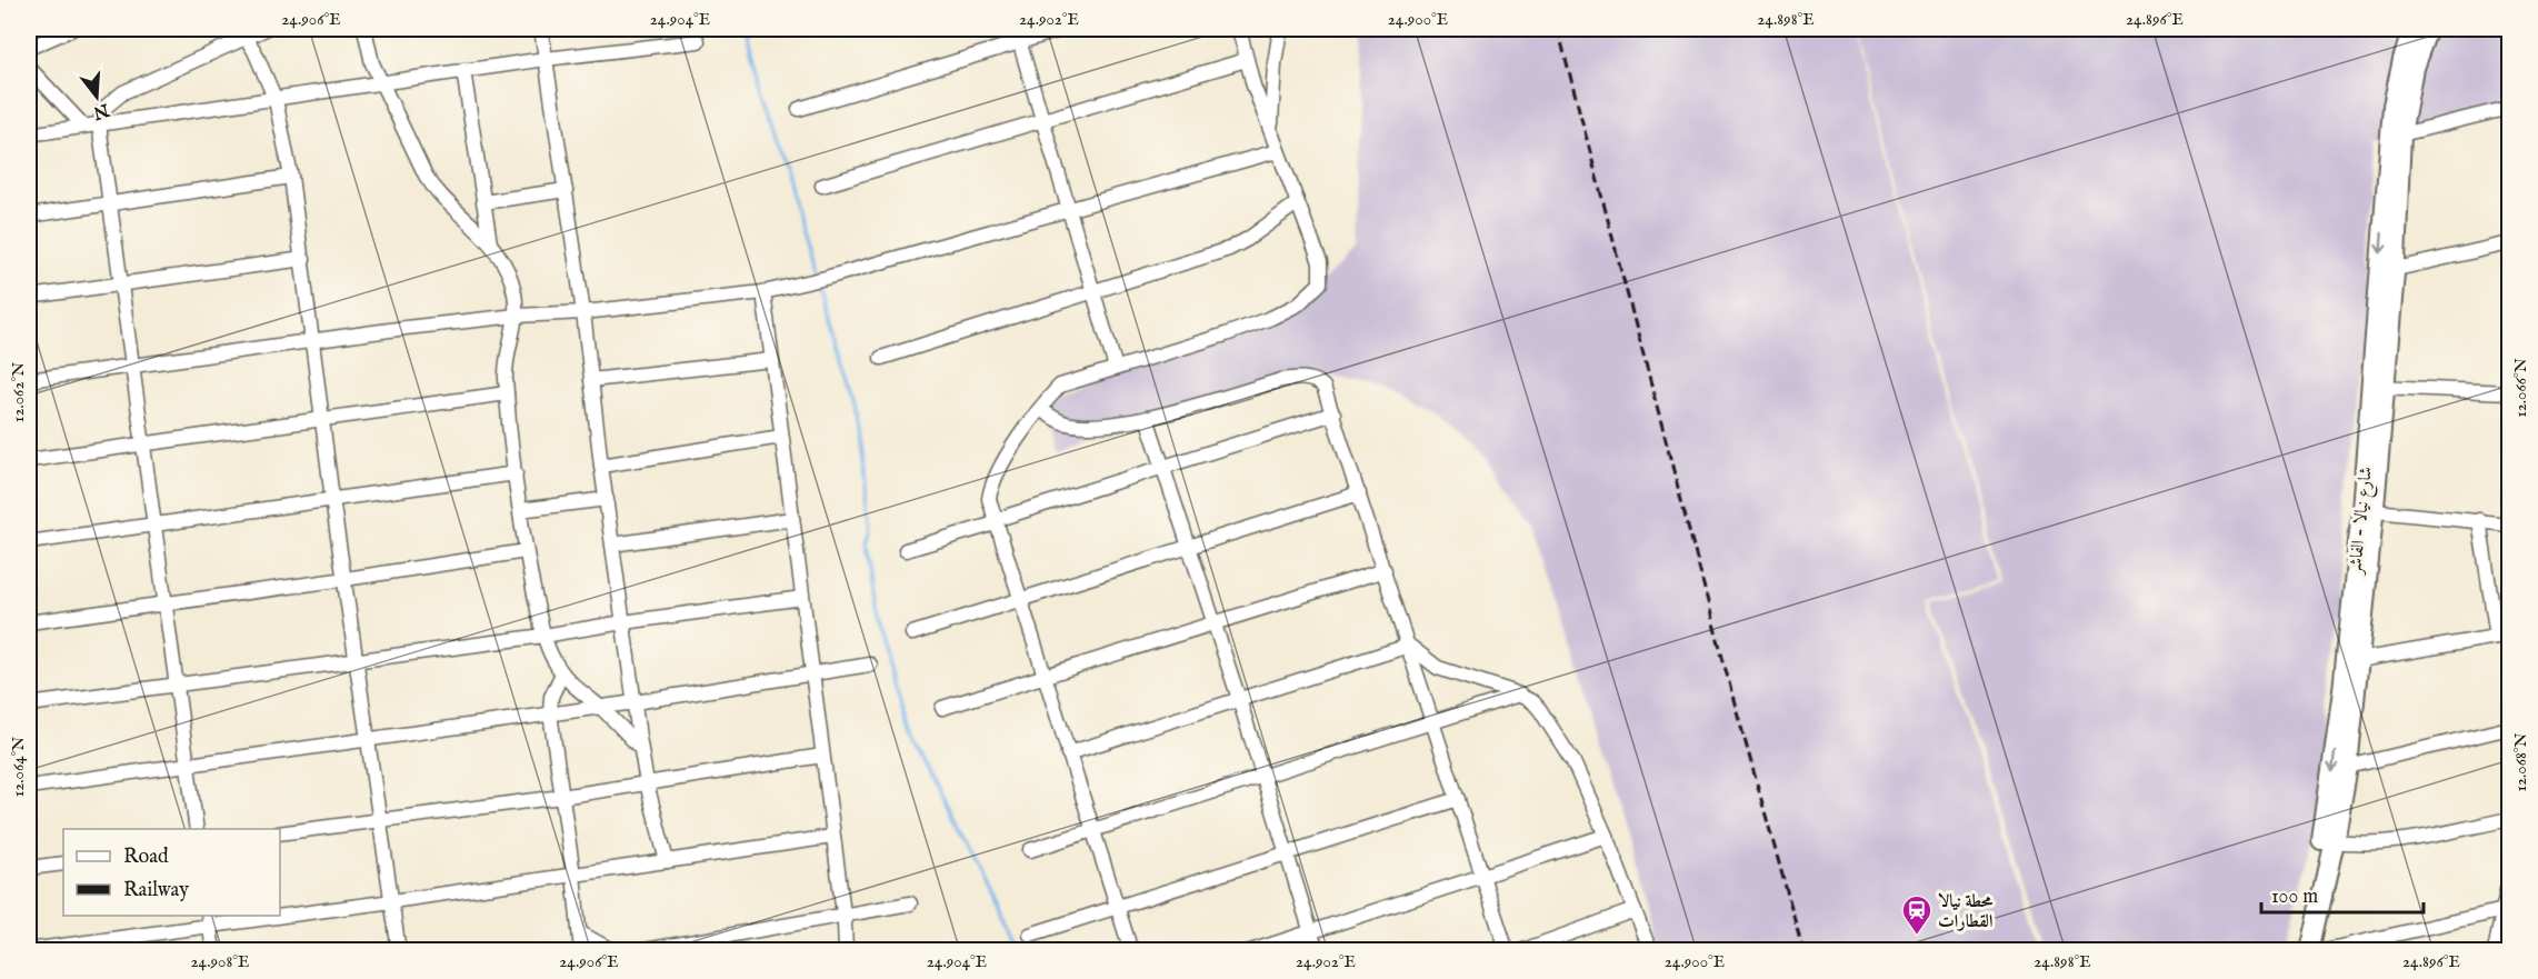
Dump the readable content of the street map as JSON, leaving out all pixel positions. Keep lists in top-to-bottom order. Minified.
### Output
{"streets":{"highway":["شارع نيالا - الفاشر"]},"places":{"station":["محطة نيالا القطارات"]},"legend":["Road","Railway"],"scale_bar":"100 m","north":"bottom","coordinates":["24.906°E","24.904°E","24.902°E","24.900°E","24.898°E","24.896°E","12.066°N","12.062°N","12.068°N","12.064°N","24.908°E"]}
